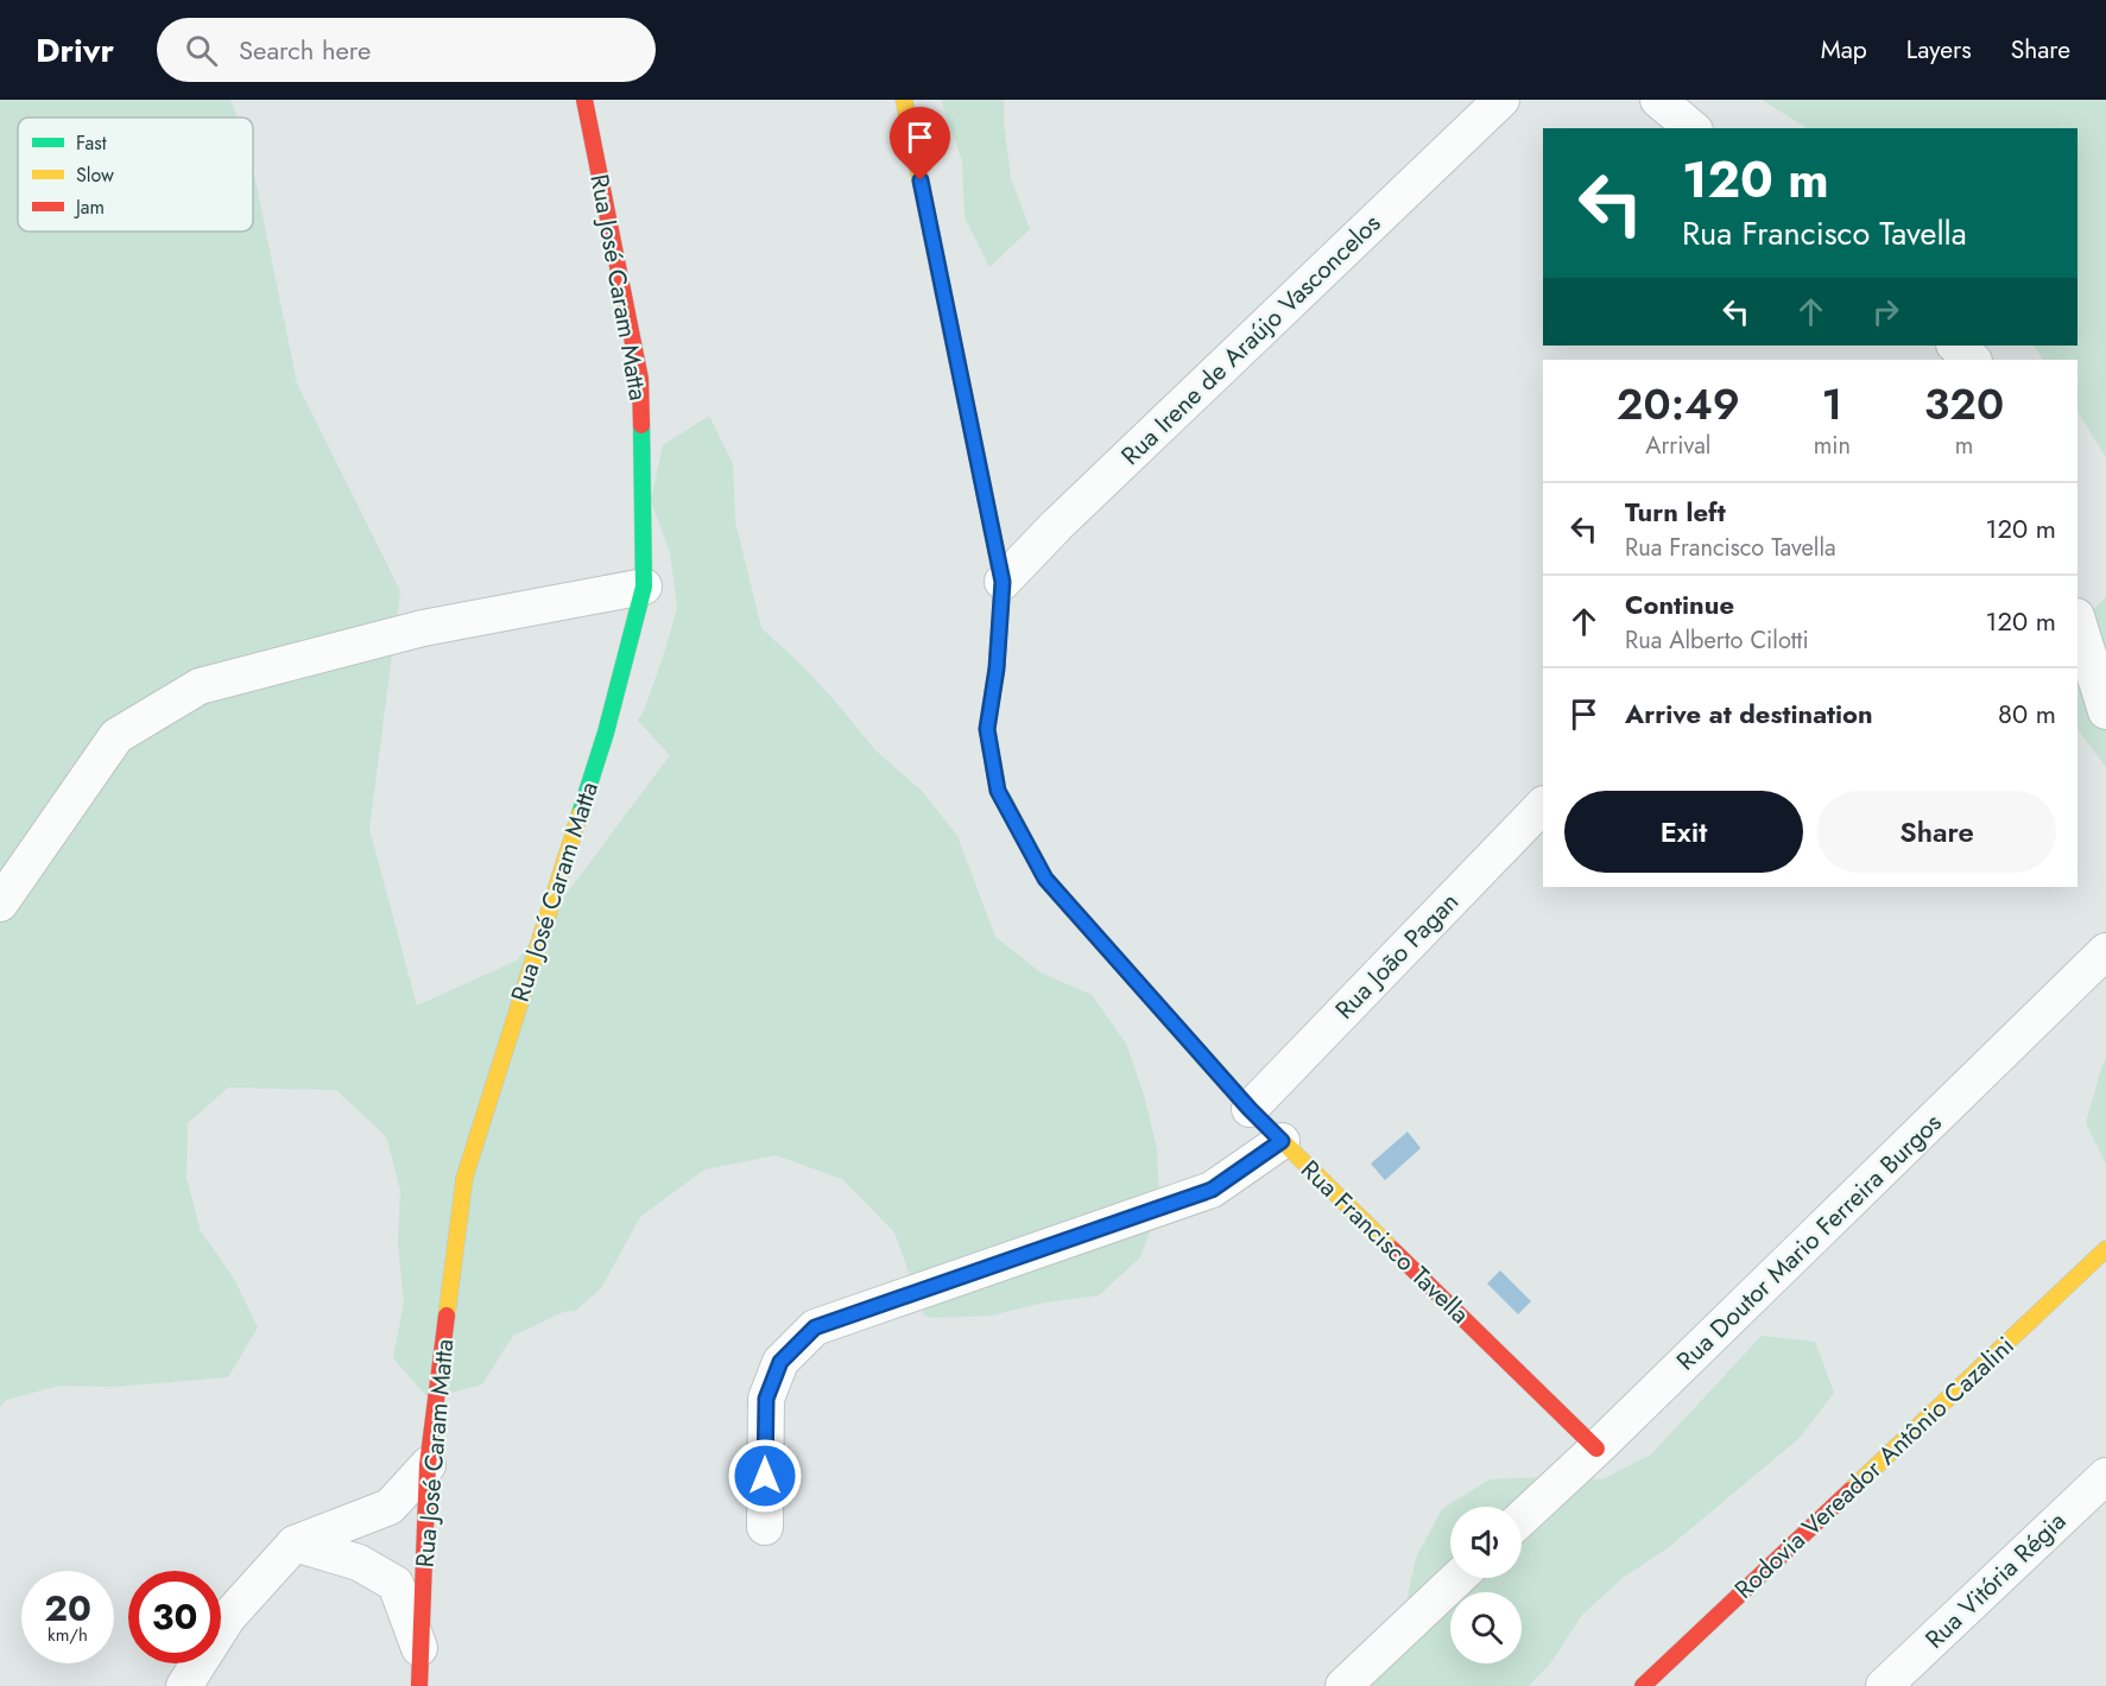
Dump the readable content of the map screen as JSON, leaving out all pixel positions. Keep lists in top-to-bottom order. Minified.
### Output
{"streets":{"street":["Rua José Caram Matta","Rua Irene de Araújo Vasconcelos","Rua João Pagan","Rua Francisco Tavella","Rua Doutor Mario Ferreira Burgos","Rodovia Vereador Antônio Cazalini","Rua Vitória Régia"]},"crossings":[["Rua Irene de Araújo Vasconcelos","Rua Francisco Tavella"],["Rua João Pagan","Rua Francisco Tavella"],["Rua Francisco Tavella","Rua Doutor Mario Ferreira Burgos"]],"legend":["Fast","Slow","Jam"],"page":{"header":"Drivr","search":"Search here","nav":["Map","Layers","Share"],"turn":["120 m","Rua Francisco Tavella"],"eta":["20:49","Arrival","1","min","320","m"],"list":[{"name":"Turn left","note":"Rua Francisco Tavella","value":"120 m"},{"name":"Continue","note":"Rua Alberto Cilotti","value":"120 m"},{"name":"Arrive at destination","value":"80 m"}],"buttons":["Exit","Share"],"speed":"20 km/h","limit":"30"}}
